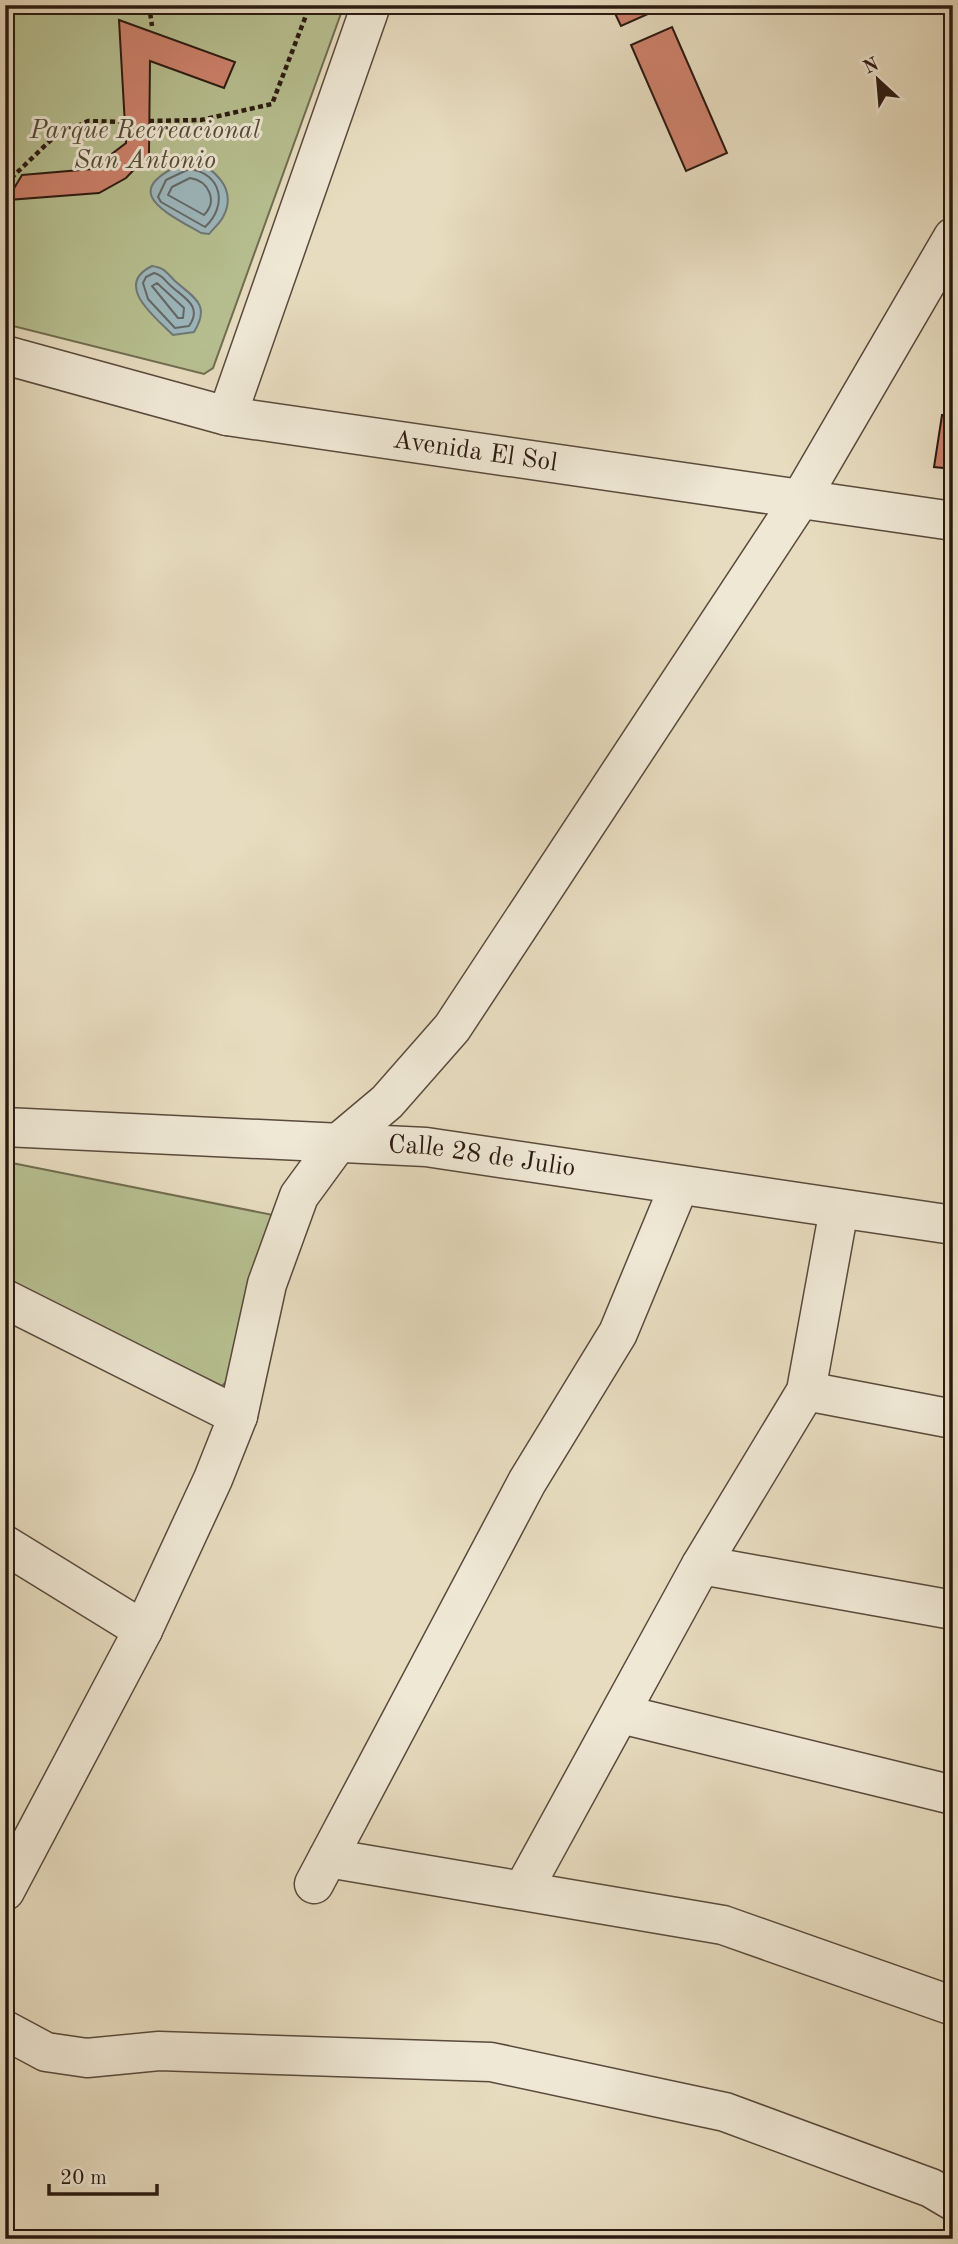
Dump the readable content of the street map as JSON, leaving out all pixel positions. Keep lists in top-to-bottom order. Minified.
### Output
{"streets":{"street":["Avenida El Sol","Calle 28 de Julio"]},"parks":["Parque Recreacional San Antonio"],"scale_bar":"20 m","north":"top left"}
